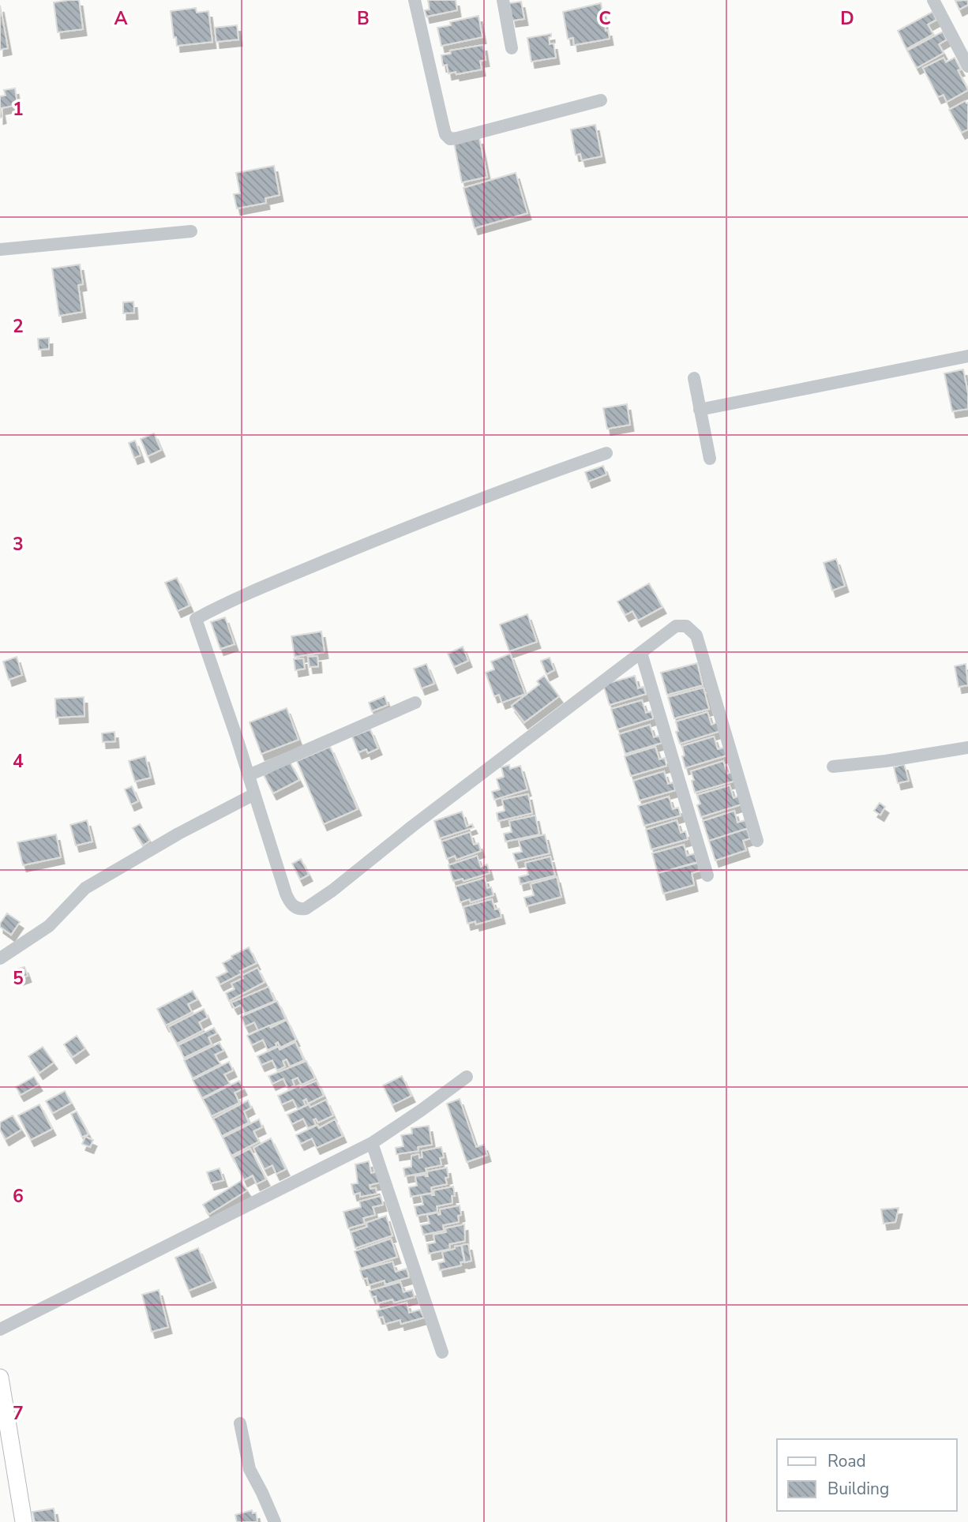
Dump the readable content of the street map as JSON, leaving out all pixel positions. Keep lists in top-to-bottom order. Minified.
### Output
{"legend":["Road","Building"],"grid":{"columns":["A","B","C","D"],"rows":["1","2","3","4","5","6","7"]}}
